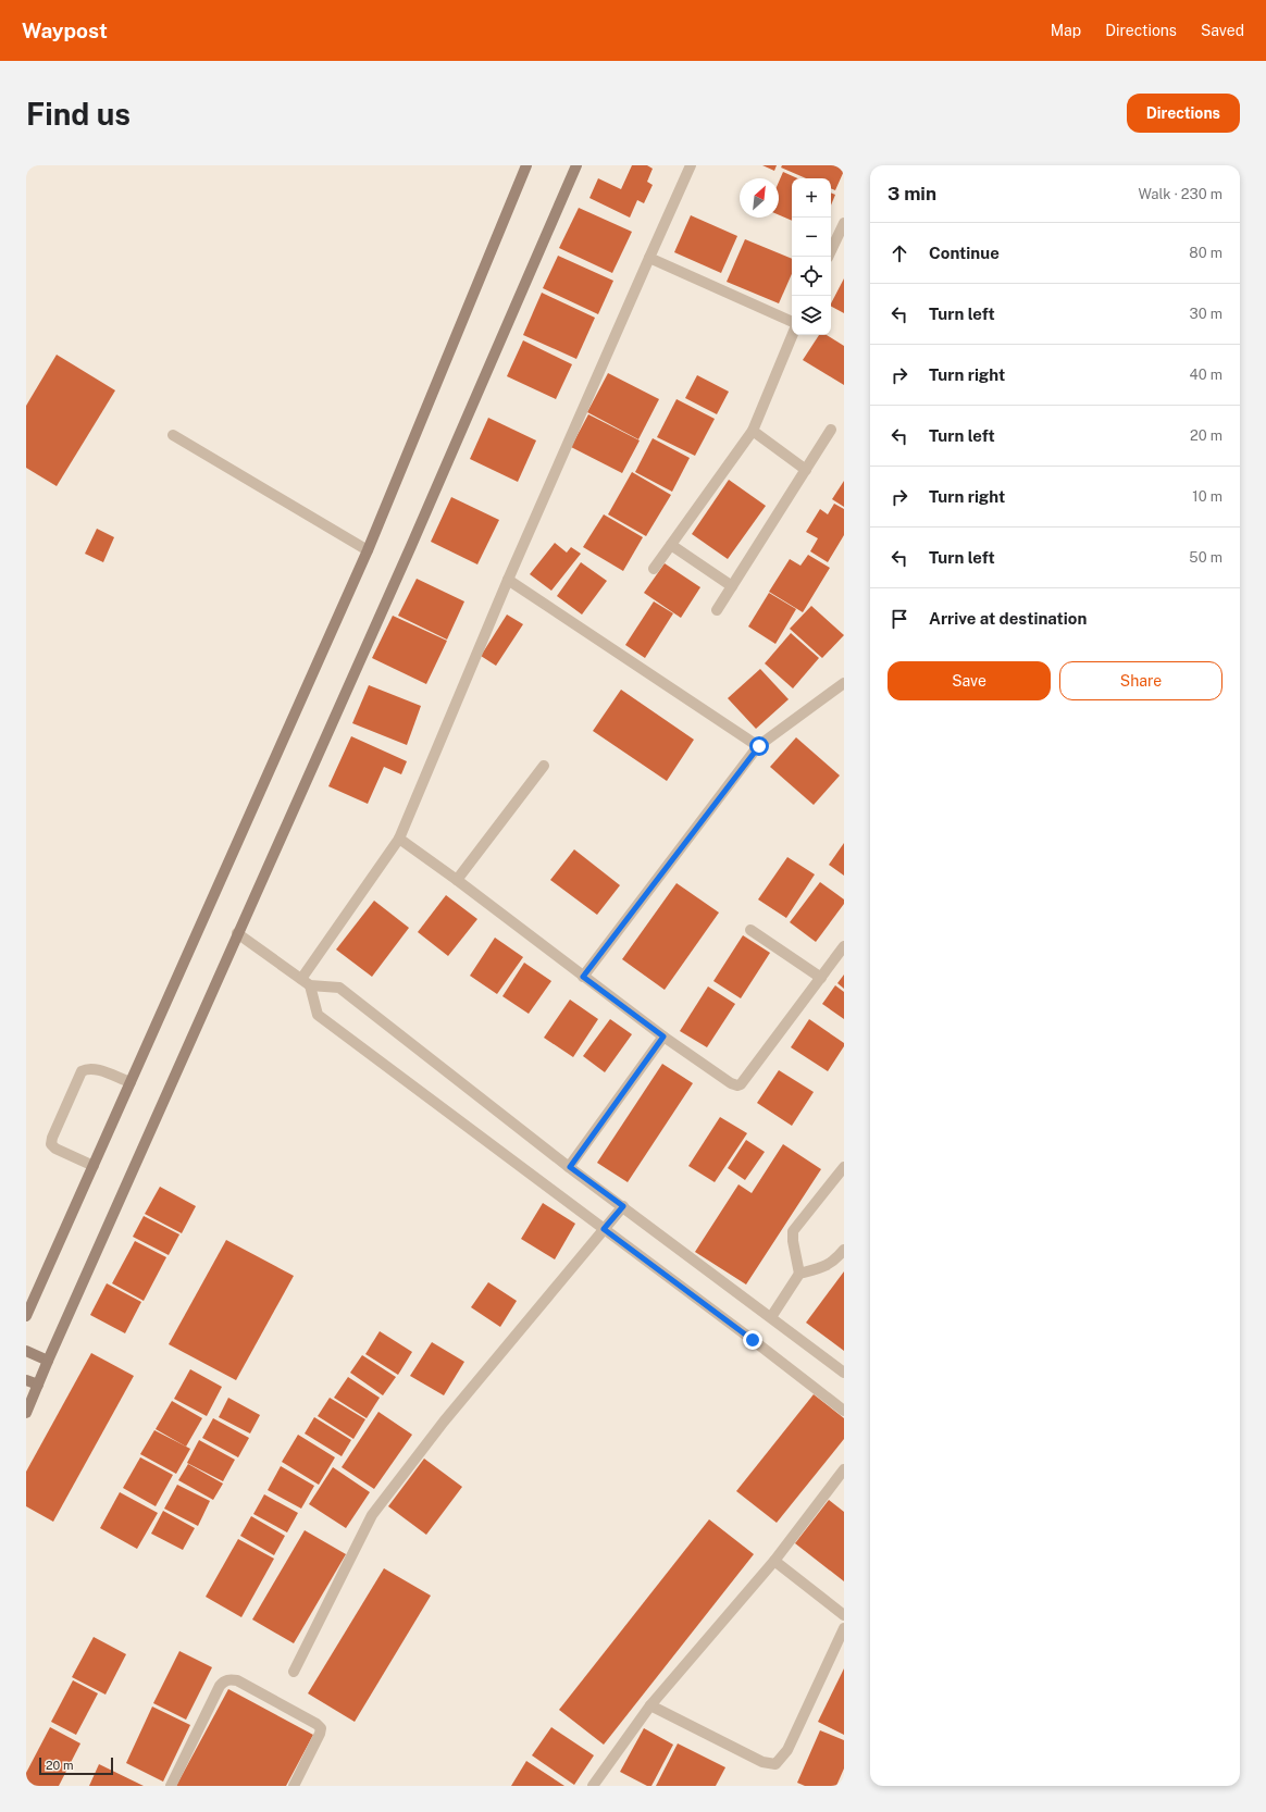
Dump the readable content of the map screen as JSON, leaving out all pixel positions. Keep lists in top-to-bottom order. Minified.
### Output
{"scale_bar":"20 m","north":"top right","page":{"header":"Waypost","nav":["Map","Directions","Saved"],"buttons":["Directions",["Save","Share"]],"title":"Find us","heading":["3 min","Walk · 230 m"],"map_buttons":["+","−"],"list":[["Continue","80 m"],["Turn left","30 m"],["Turn right","40 m"],["Turn left","20 m"],["Turn right","10 m"],["Turn left","50 m"],"Arrive at destination"],"scale":"20 m"}}
